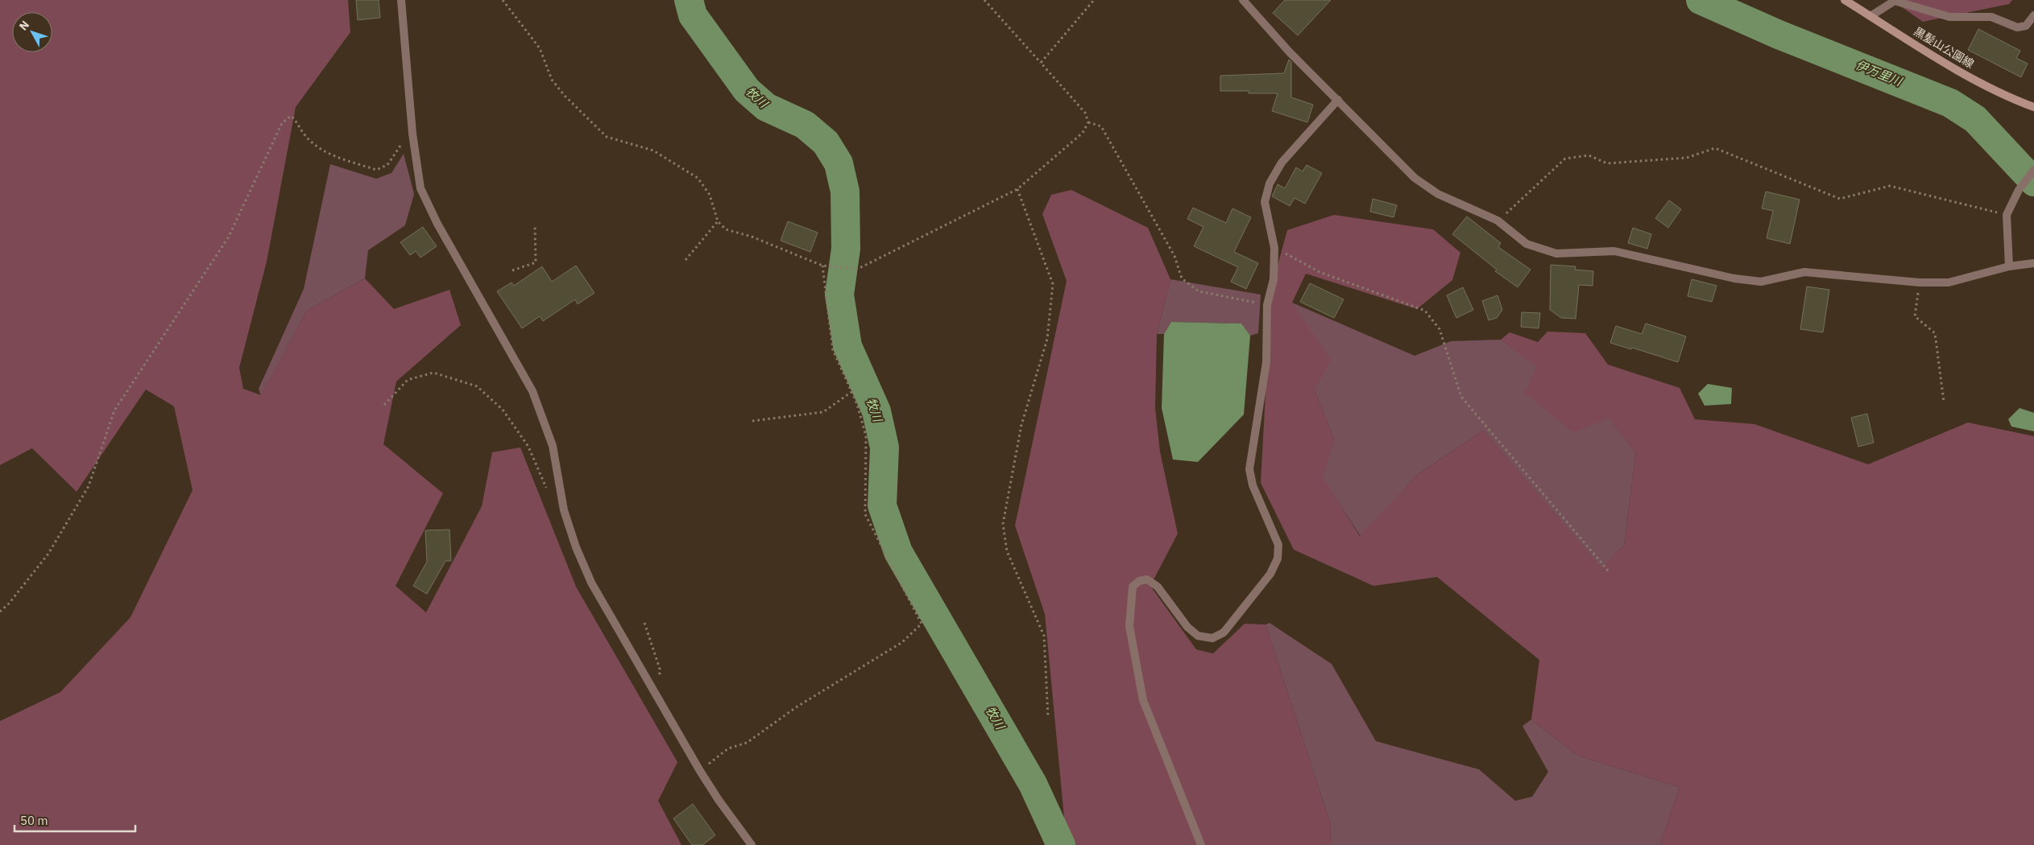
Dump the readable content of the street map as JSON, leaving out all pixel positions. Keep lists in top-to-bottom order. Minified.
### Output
{"streets":{"main road":["黒髪山公園線"]},"water":["伊万里川","牧川"],"scale_bar":"50 m","north":"top left"}
